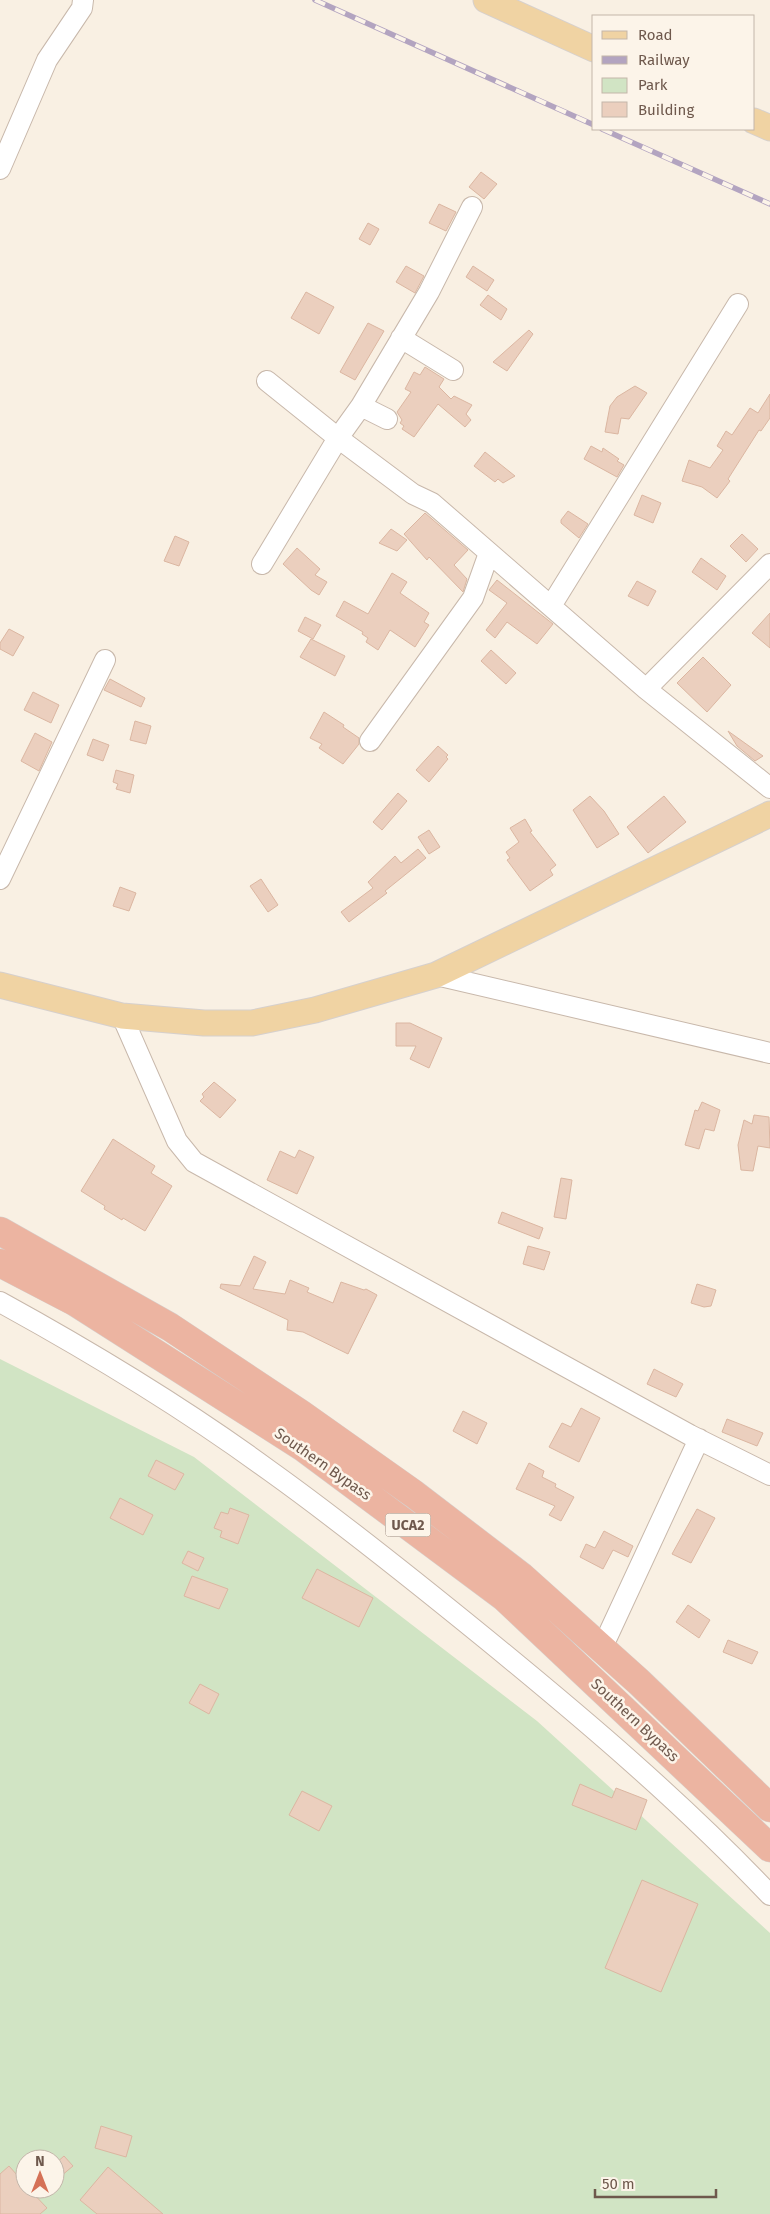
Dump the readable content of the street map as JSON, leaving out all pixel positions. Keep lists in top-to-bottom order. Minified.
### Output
{"streets":{"highway":["Southern Bypass","UCA2"]},"legend":["Road","Railway","Park","Building"],"scale_bar":"50 m","north":"top"}
